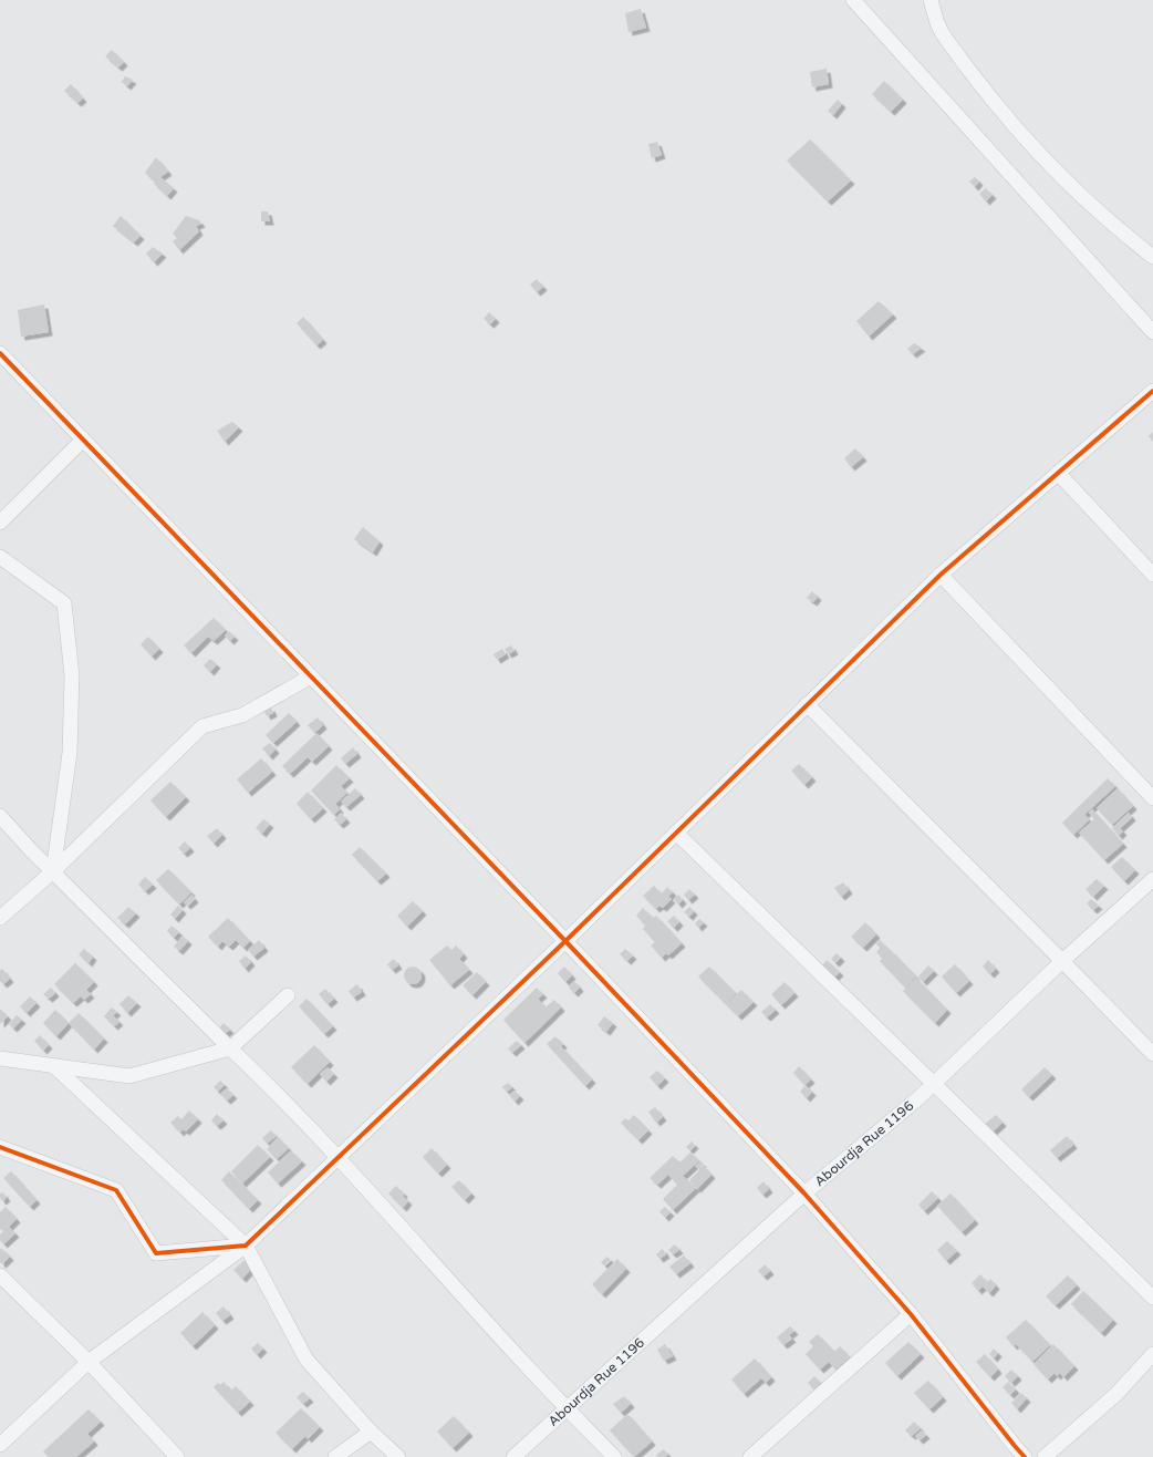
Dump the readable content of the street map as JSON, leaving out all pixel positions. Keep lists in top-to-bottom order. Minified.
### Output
{"streets":{"street":["Abourdja Rue 1196"]}}
